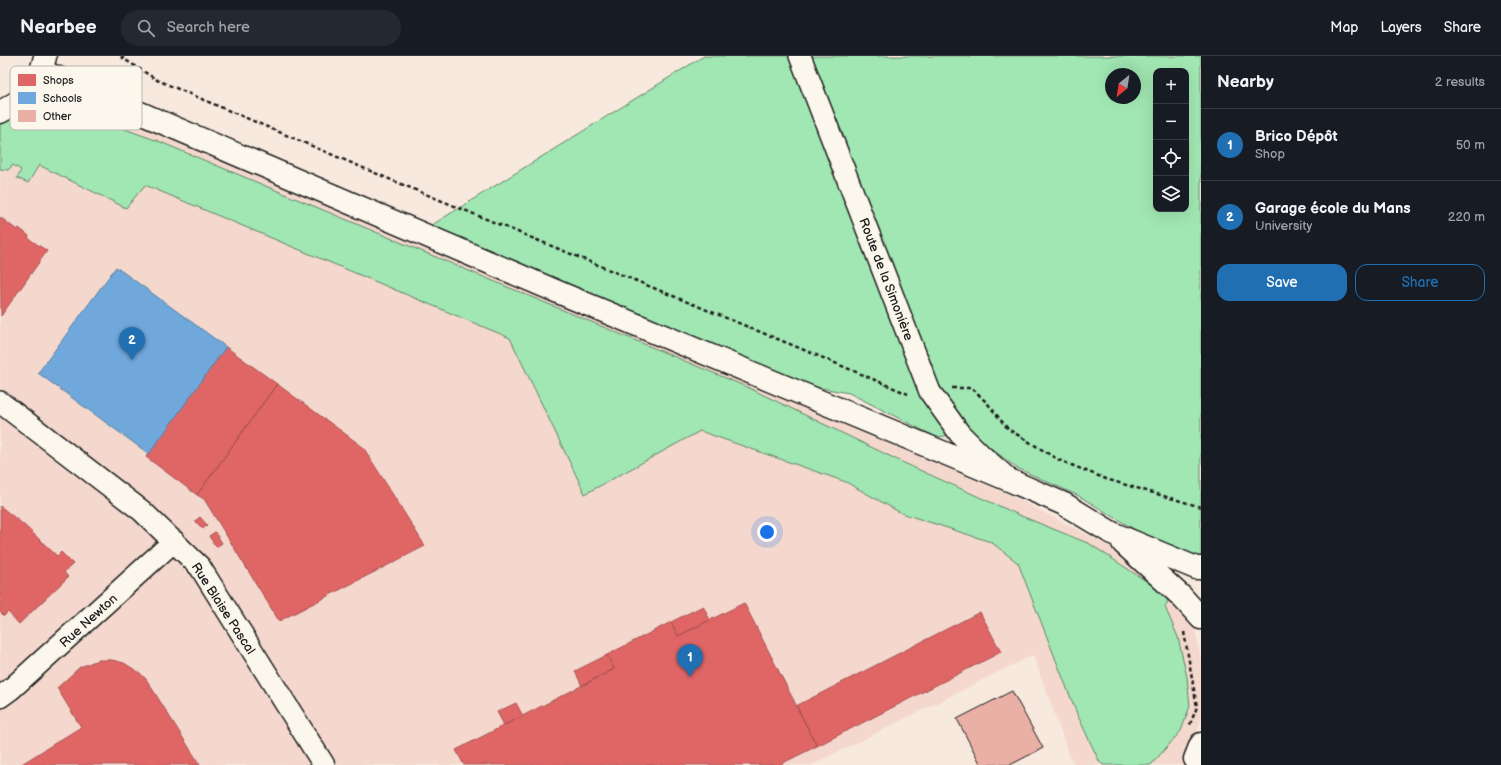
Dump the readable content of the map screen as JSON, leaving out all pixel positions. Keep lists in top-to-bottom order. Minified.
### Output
{"streets":{"street":["Route de la Simonière","Rue Blaise Pascal","Rue Newton"]},"crossings":[["Rue Blaise Pascal","Rue Newton"]],"legend":["Shops","Schools","Other"],"north":"bottom left","page":{"header":"Nearbee","search":"Search here","nav":["Map","Layers","Share"],"heading":["Nearby","2 results"],"map_buttons":["+","−"],"list":[{"mark":"1","name":"Brico Dépôt","note":"Shop","value":"50 m"},{"mark":"2","name":"Garage école du Mans","note":"University","value":"220 m"}],"buttons":["Save","Share"],"pins":["2","1"]}}
